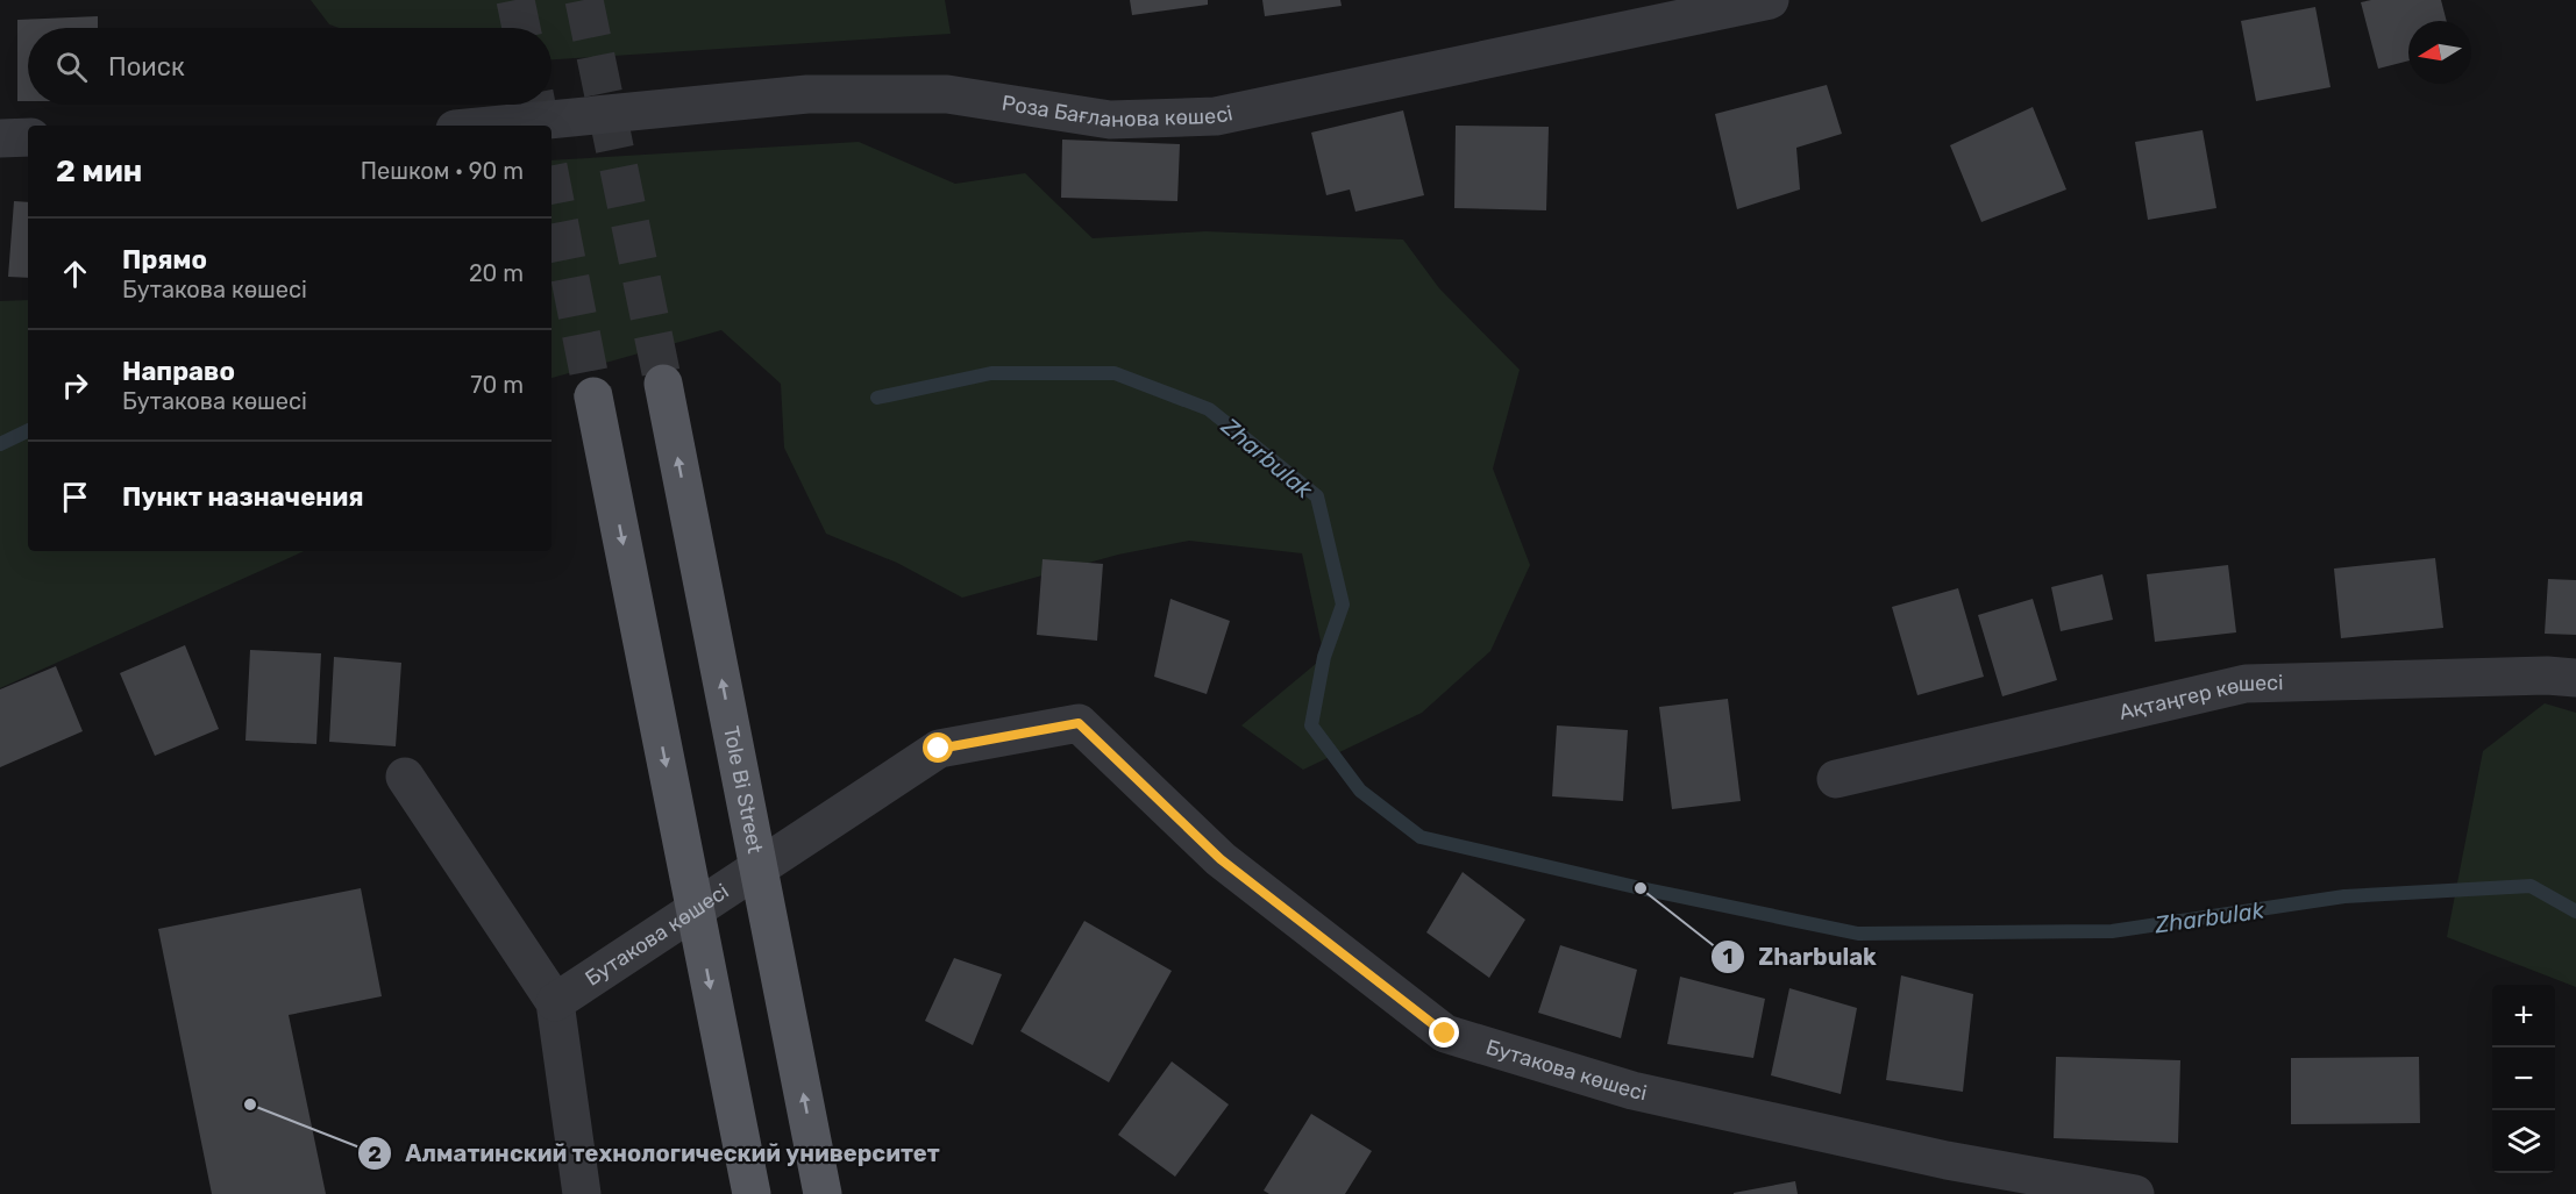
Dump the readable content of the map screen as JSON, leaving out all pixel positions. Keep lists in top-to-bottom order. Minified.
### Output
{"streets":{"main road":["Tole Bi Street"],"street":["Роза Бағланова көшесі","Ақтаңгер көшесі","Бутакова көшесі"]},"water":["Zharbulak"],"places":["Zharbulak","Алматинский технологический университет"],"north":"left","page":{"search":"Поиск","heading":["2 мин","Пешком · 90 m"],"list":[["Прямо","Бутакова көшесі","20 m"],["Направо","Бутакова көшесі","70 m"],"Пункт назначения"],"map_buttons":["+","−"]}}
